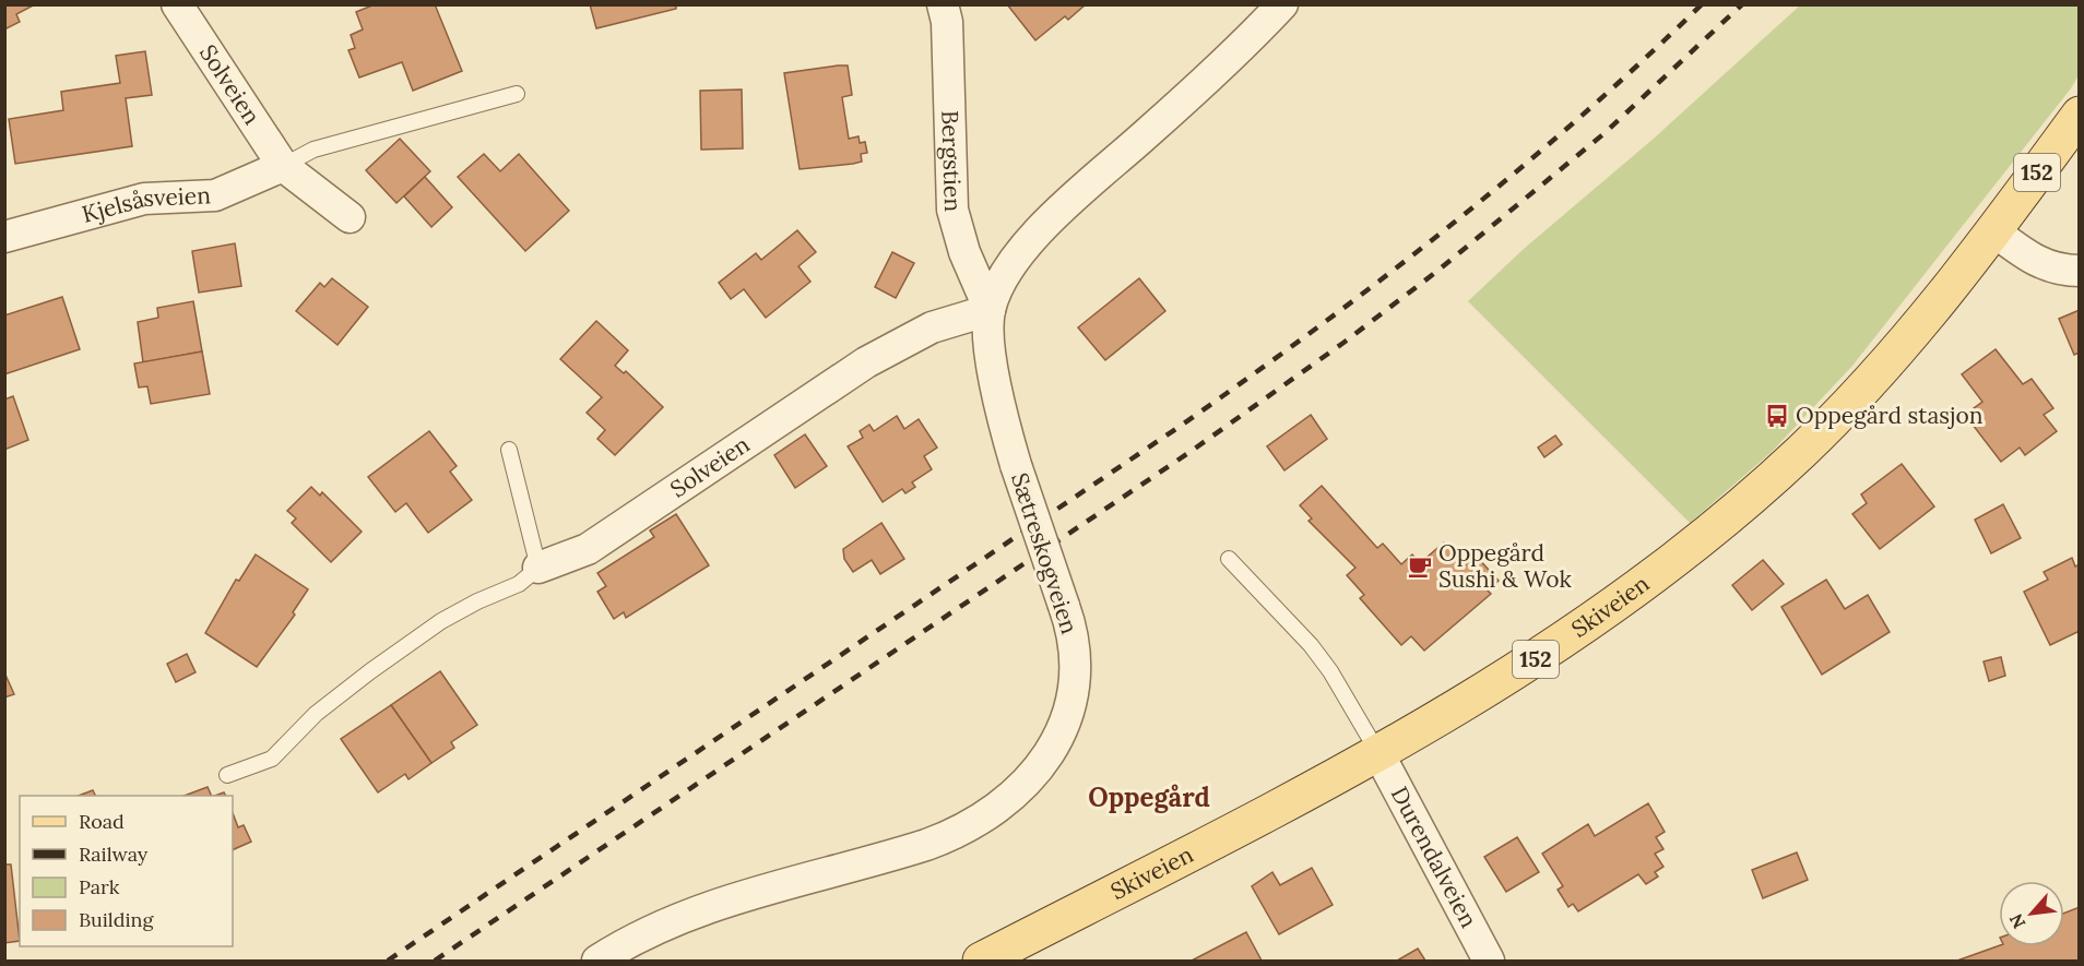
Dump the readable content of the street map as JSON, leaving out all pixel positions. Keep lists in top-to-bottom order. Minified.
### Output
{"streets":{"main road":["152","Skiveien"],"street":["Solveien","Bergstien","Kjelsåsveien","Sætreskogveien","Durendalveien"]},"crossings":[["Solveien","Bergstien"],["Solveien","Kjelsåsveien"],["Solveien","Sætreskogveien"],["Bergstien","Sætreskogveien"],["Skiveien","Durendalveien"]],"districts":["Oppegård"],"places":{"bus stop":["Oppegård stasjon"],"cafe":["Oppegård Sushi & Wok"]},"legend":["Road","Railway","Park","Building"],"north":"bottom left"}
